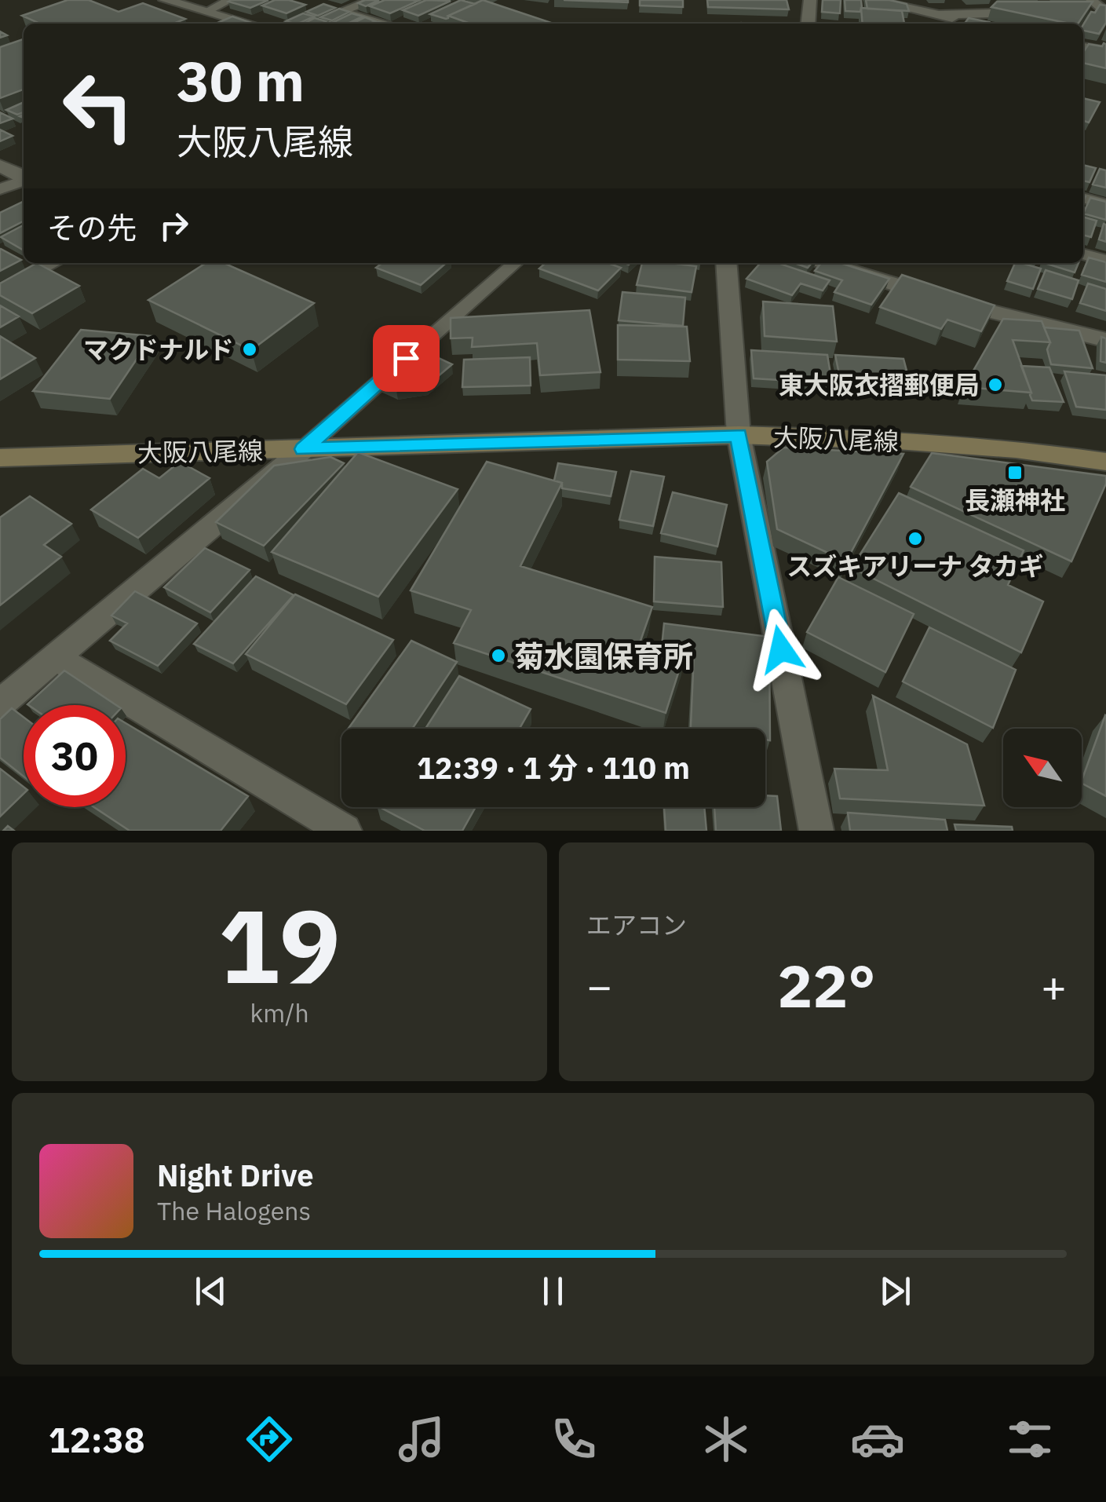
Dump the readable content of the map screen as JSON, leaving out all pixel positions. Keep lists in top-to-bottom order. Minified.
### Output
{"streets":{"main road":["大阪八尾線"]},"places":{"other":["マクドナルド","東大阪衣摺郵便局","スズキアリーナ タカギ","菊水園保育所"],"transit":["長瀬神社"]},"north":"top left","page":{"turn":["30 m","大阪八尾線"],"then":"その先","limit":"30","trip":"12:39 · 1 分 · 110 m","tile":[["19","km/h"],"エアコン"],"heat":["−","22°","+"],"song":["Night Drive","The Halogens"],"tabs":"12:38"}}
